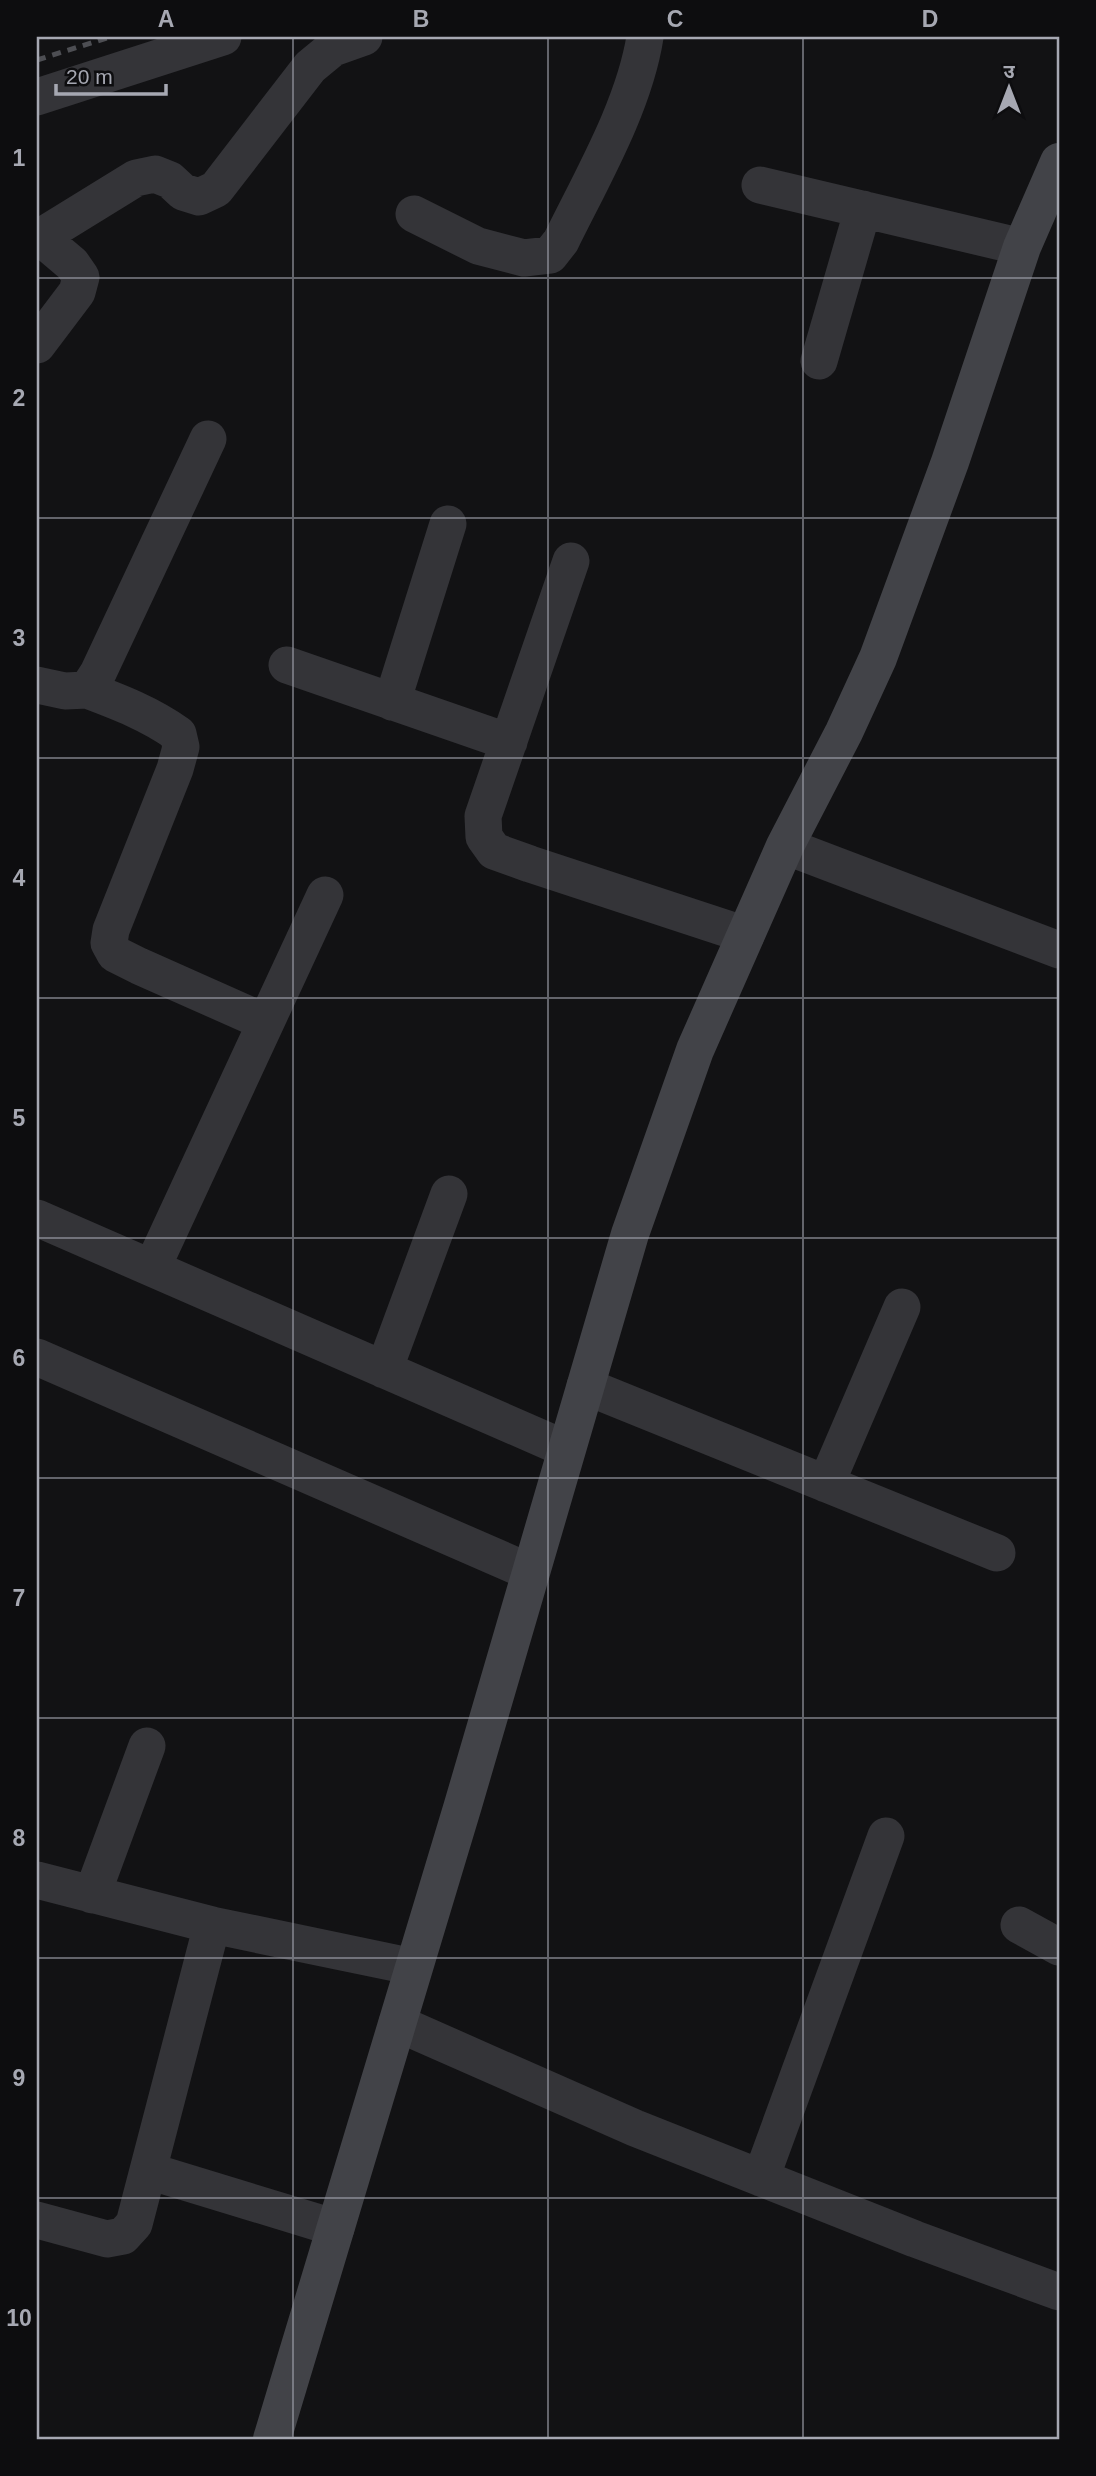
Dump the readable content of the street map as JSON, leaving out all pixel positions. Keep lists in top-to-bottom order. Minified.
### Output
{"scale_bar":"20 m","north":"top","grid":{"columns":["A","B","C","D"],"rows":["1","2","3","4","5","6","7","8","9","10"]}}
